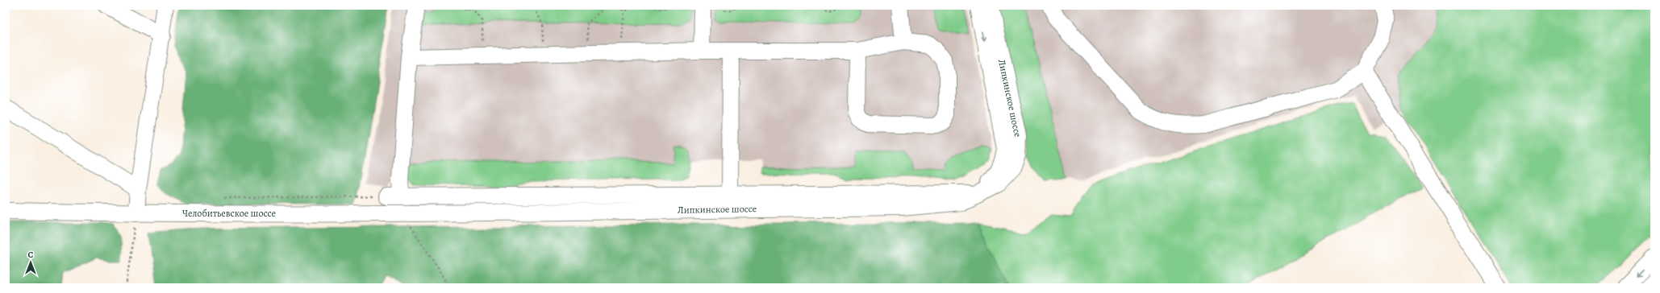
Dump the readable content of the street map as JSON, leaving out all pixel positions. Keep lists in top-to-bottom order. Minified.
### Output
{"streets":{"street":["Липкинское шоссе","Челобитьевское шоссе"]},"crossings":[["Липкинское шоссе","Челобитьевское шоссе"]],"north":"top"}
